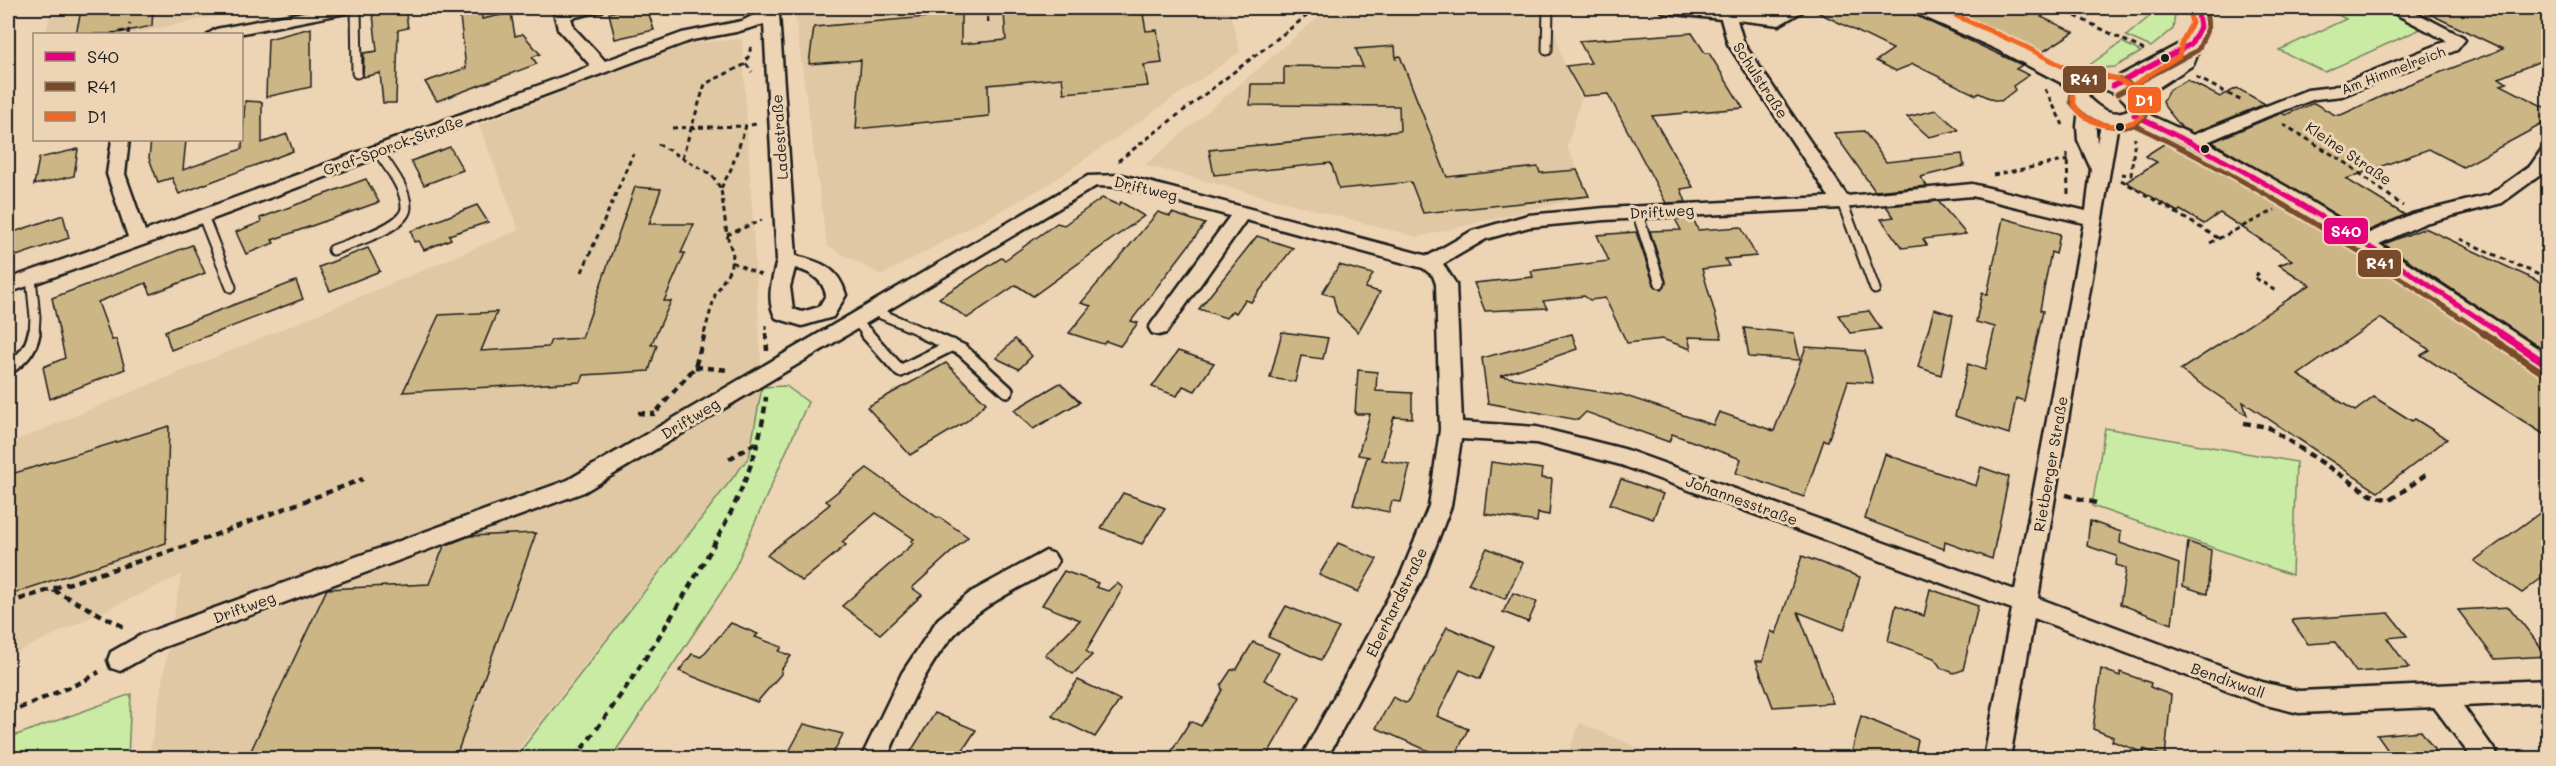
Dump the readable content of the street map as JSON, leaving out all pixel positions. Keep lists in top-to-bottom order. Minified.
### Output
{"streets":{"street":["Am Himmelreich","Schulstraße","Ladestraße","Graf-Sporck-Straße","Driftweg","Rietberger Straße","Johannesstraße","Eberhardstraße","Bendixwall"],"path":["Kleine Straße"]},"crossings":[["Am Himmelreich","Kleine Straße"],["Schulstraße","Driftweg"],["Ladestraße","Graf-Sporck-Straße"],["Driftweg","Rietberger Straße"],["Driftweg","Eberhardstraße"],["Rietberger Straße","Johannesstraße"],["Rietberger Straße","Bendixwall"],["Johannesstraße","Eberhardstraße"],["Johannesstraße","Bendixwall"]],"lines":["transit line S40","transit line R41","transit line D1"],"legend":["S40","R41","D1"]}
